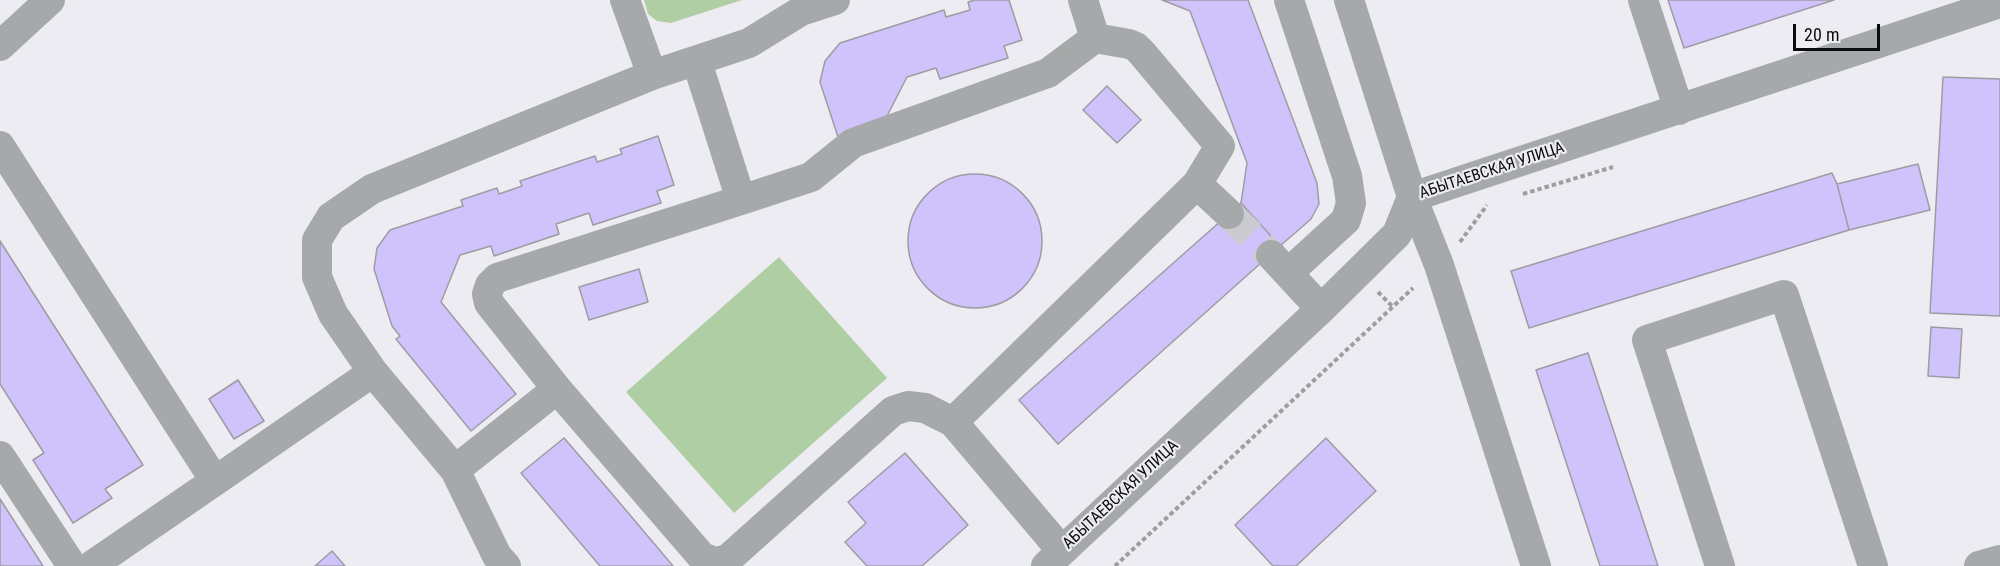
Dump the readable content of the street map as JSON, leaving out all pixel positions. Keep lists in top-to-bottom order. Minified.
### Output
{"streets":{"street":["АБЫТАЕВСКАЯ УЛИЦА"]},"scale_bar":"20 m"}
